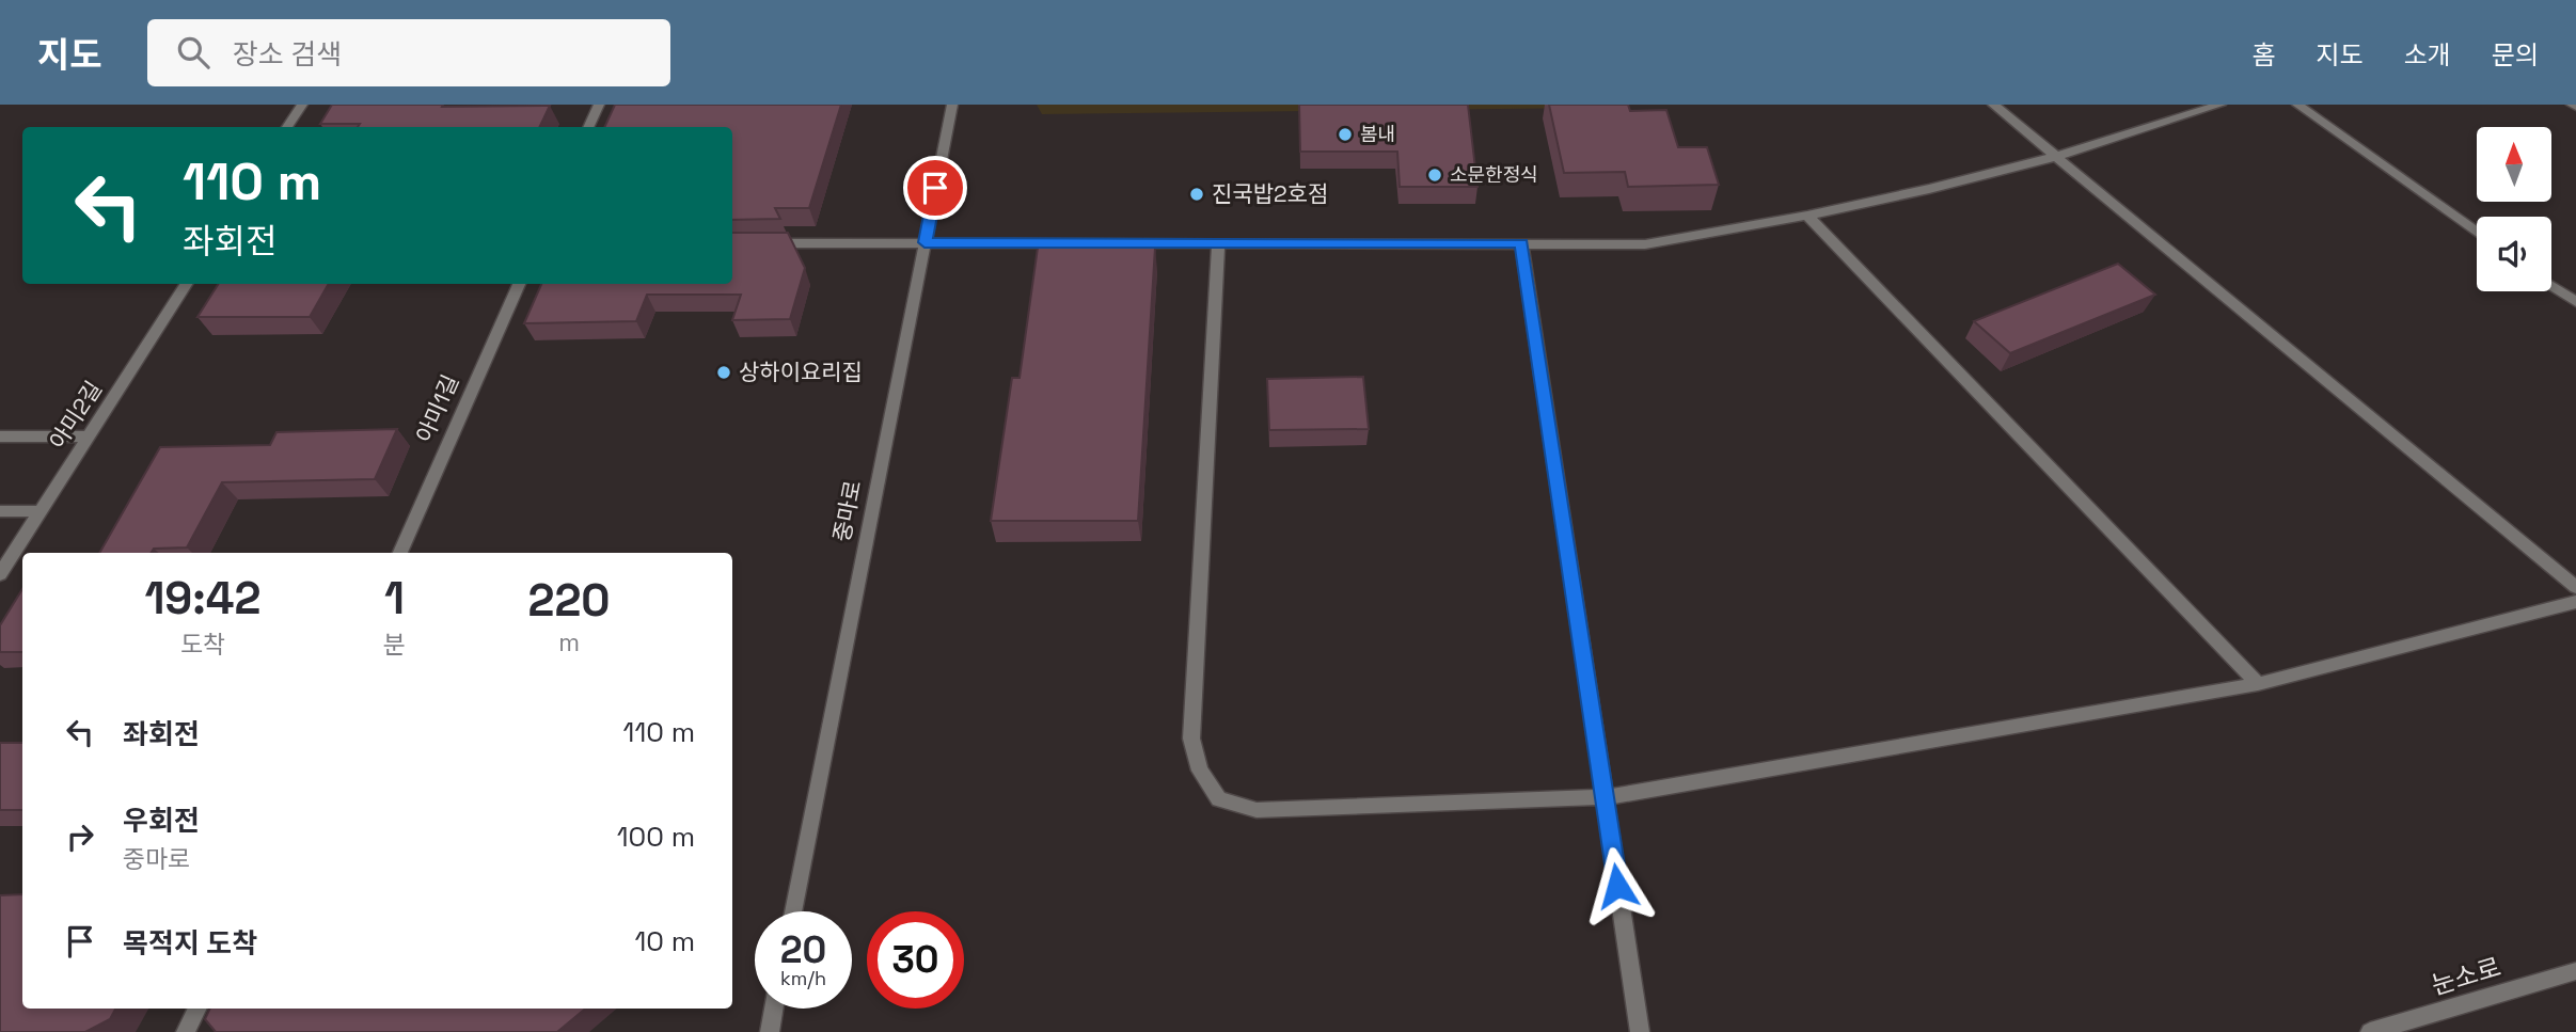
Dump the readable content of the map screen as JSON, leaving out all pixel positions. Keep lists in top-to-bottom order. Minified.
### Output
{"streets":{"street":["아미1길","아미2길","중마로","눈소로"]},"places":["봄내","소문한정식","진국밥2호점","상하이요리집"],"north":"top","page":{"header":"지도","search":"장소 검색","nav":["홈","지도","소개","문의"],"turn":["110 m","좌회전"],"eta":["19:42","도착","1","분","220","m"],"list":[{"name":"좌회전","value":"110 m"},{"name":"우회전","note":"중마로","value":"100 m"},{"name":"목적지 도착","value":"10 m"}],"speed":"20 km/h","limit":"30"}}
